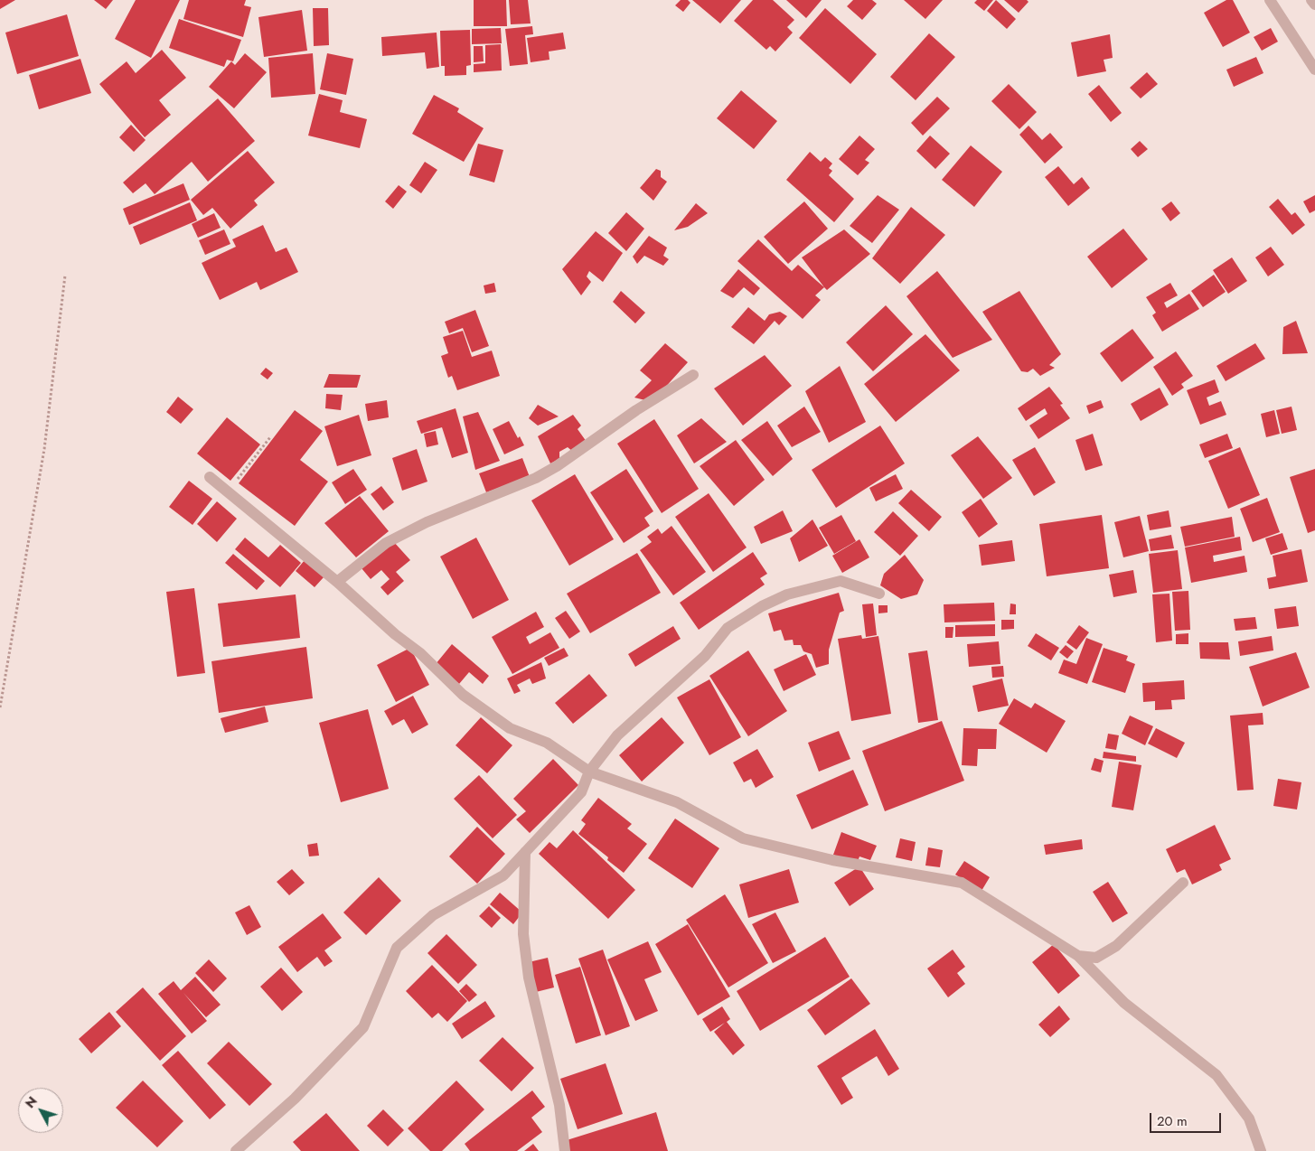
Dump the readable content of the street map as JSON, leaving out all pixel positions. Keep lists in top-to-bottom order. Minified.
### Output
{"scale_bar":"20 m","north":"top left"}
